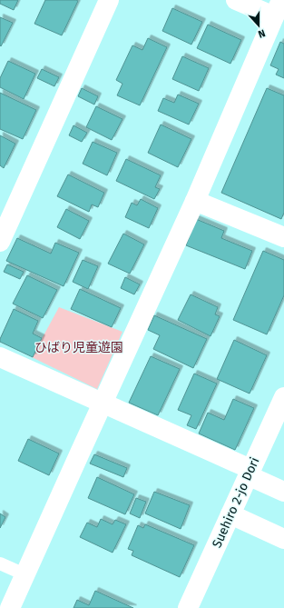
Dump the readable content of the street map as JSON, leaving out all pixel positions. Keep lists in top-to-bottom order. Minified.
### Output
{"streets":{"street":["Suehiro 2-jo Dori"]},"parks":["ひばり児童遊園"],"north":"bottom"}
